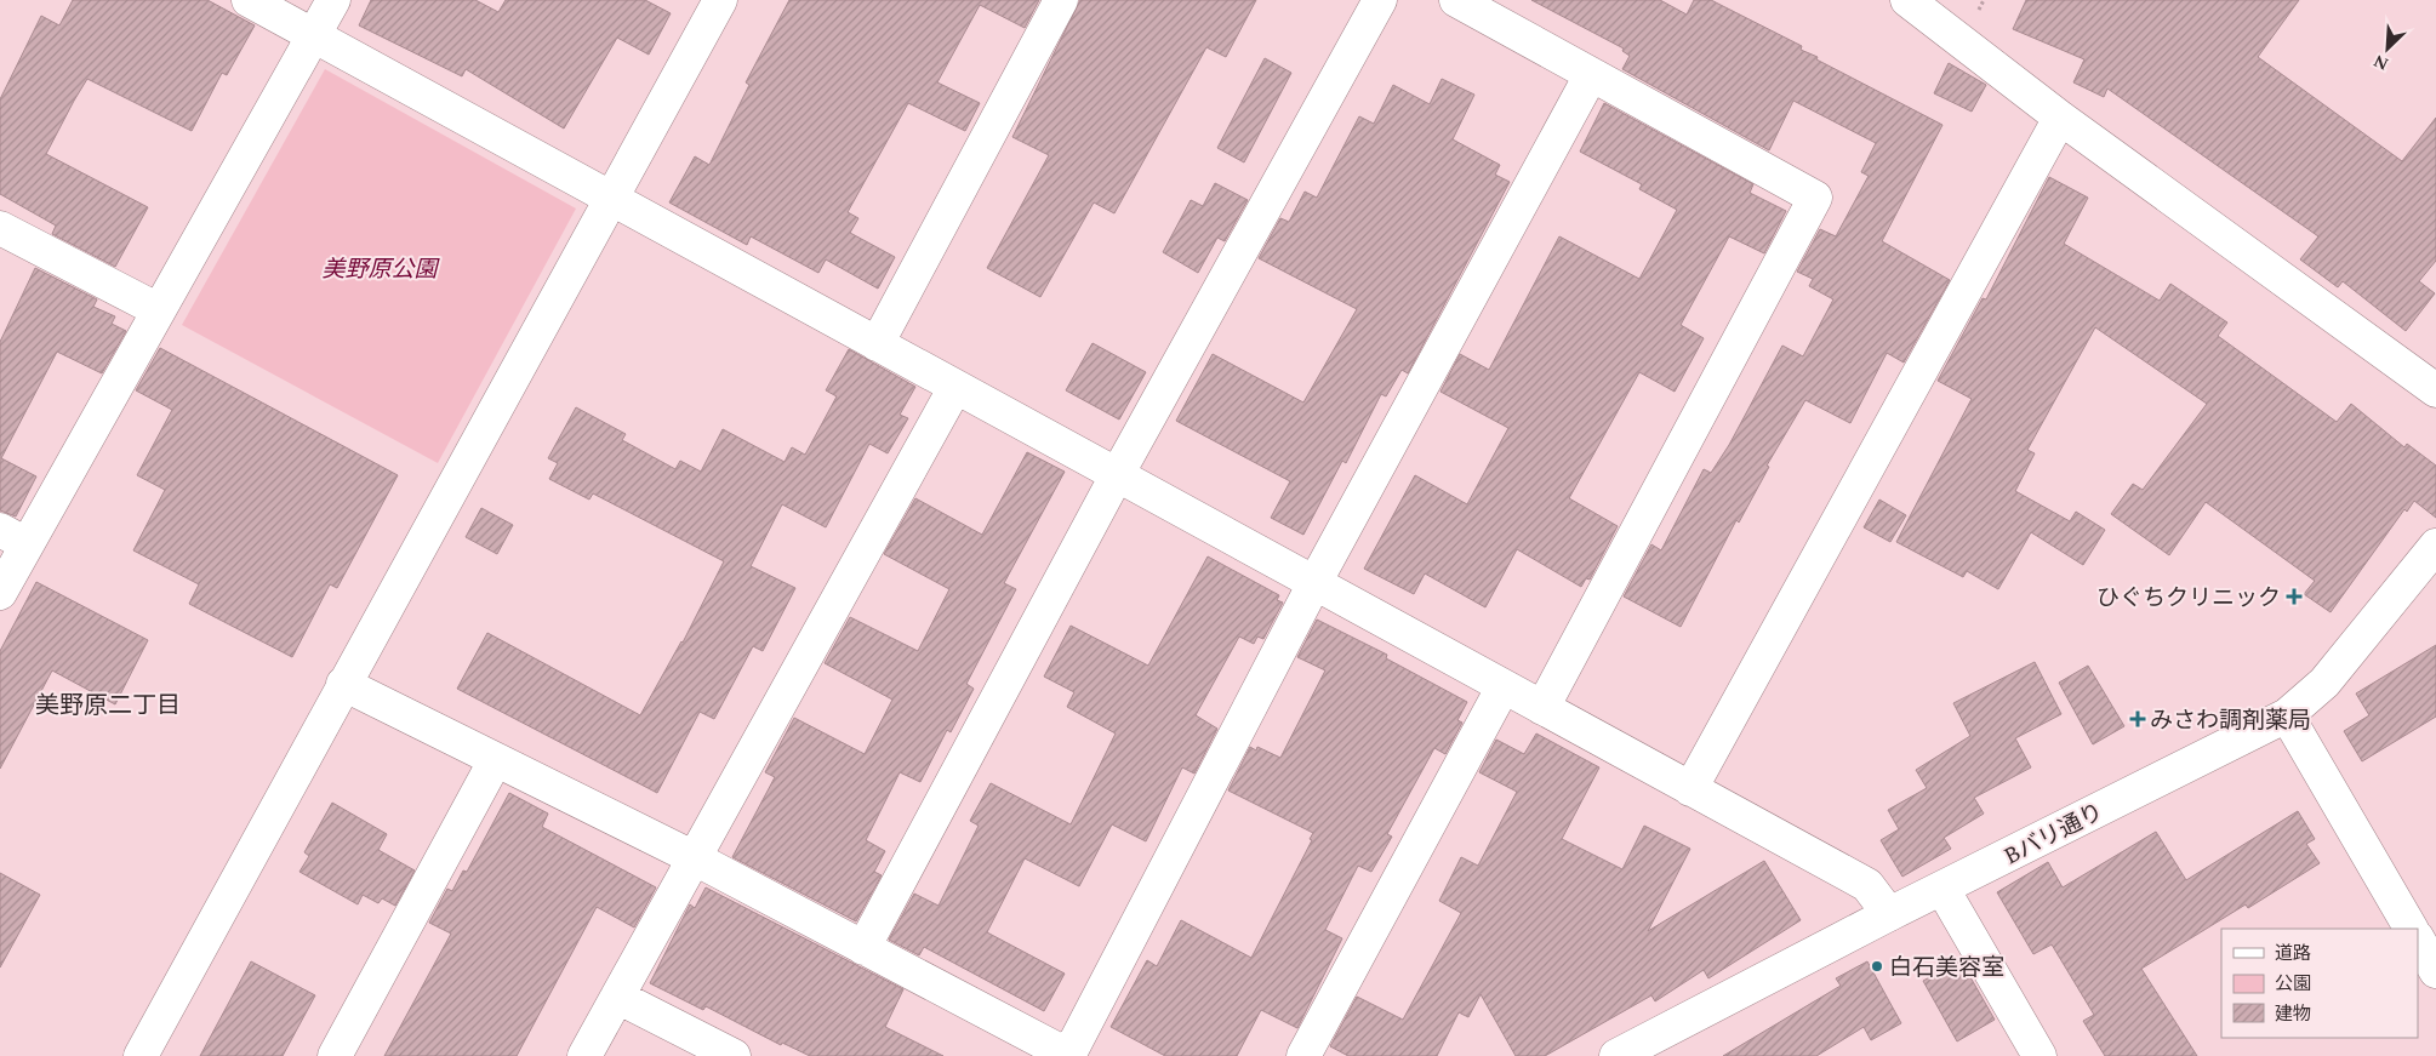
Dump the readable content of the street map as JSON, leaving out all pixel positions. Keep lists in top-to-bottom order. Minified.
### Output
{"streets":{"street":["Bバリ通り"]},"districts":["美野原二丁目"],"parks":["美野原公園"],"places":{"health":["ひぐちクリニック","みさわ調剤薬局"],"other":["白石美容室"]},"legend":["道路","公園","建物"],"north":"bottom left"}
